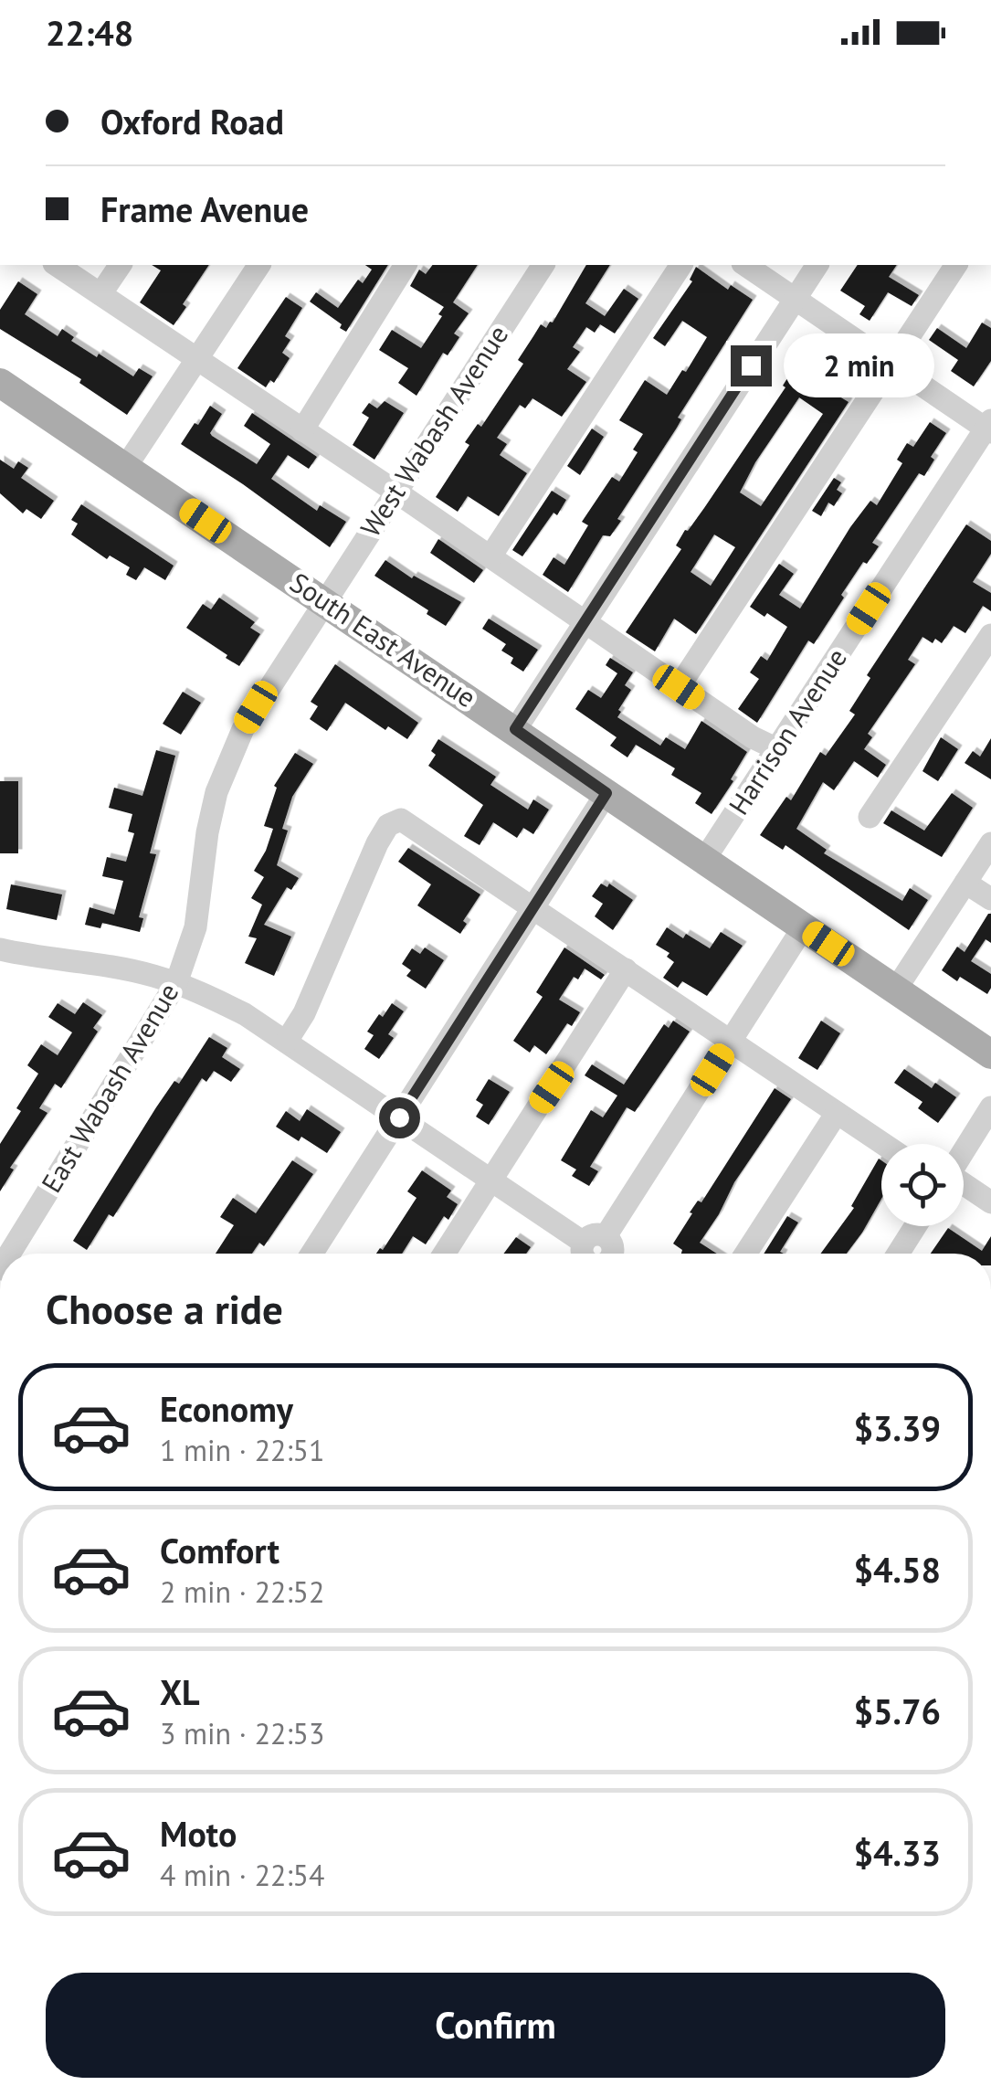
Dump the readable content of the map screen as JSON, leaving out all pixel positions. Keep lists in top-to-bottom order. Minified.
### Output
{"streets":{"main road":["South East Avenue"],"street":["West Wabash Avenue","Harrison Avenue","East Wabash Avenue"]},"crossings":[["West Wabash Avenue","South East Avenue"],["West Wabash Avenue","East Wabash Avenue"],["South East Avenue","Harrison Avenue"],["South East Avenue","East Wabash Avenue"]],"page":{"status":"22:48","banner":["Oxford Road","Frame Avenue"],"bubble":"2 min","heading":"Choose a ride","list":[{"name":"Economy","note":"1 min · 22:51","value":"$3.39"},{"name":"Comfort","note":"2 min · 22:52","value":"$4.58"},{"name":"XL","note":"3 min · 22:53","value":"$5.76"},{"name":"Moto","note":"4 min · 22:54","value":"$4.33"}],"buttons":"Confirm"}}
